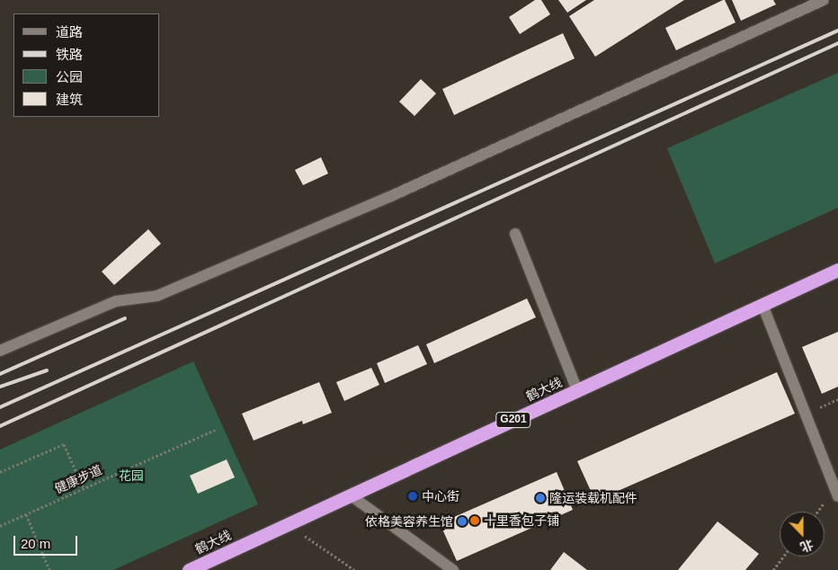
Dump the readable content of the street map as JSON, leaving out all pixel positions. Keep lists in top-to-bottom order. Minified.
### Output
{"streets":{"highway":["鹤大线","G201"],"path":["健康步道"]},"parks":["花园"],"places":["中心街","隆运装载机配件","十里香包子铺","依格美容养生馆"],"legend":["道路","铁路","公园","建筑"],"scale_bar":"20 m","north":"bottom"}
